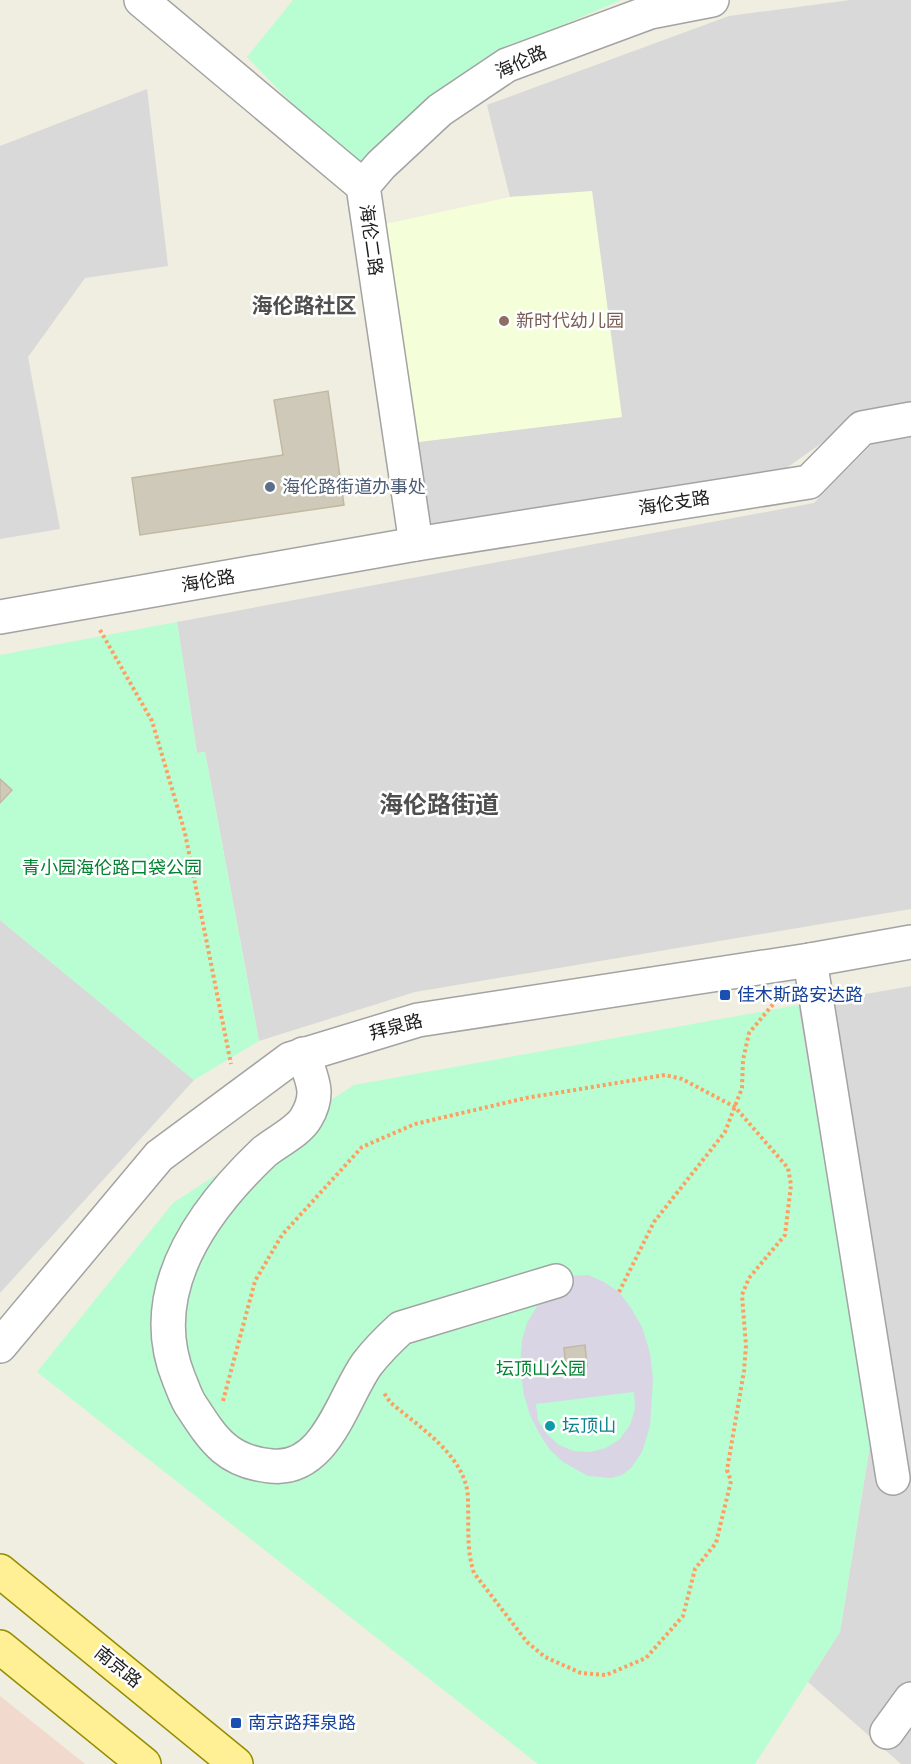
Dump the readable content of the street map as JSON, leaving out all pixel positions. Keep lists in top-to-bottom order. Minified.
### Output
{"streets":{"main road":["南京路"],"street":["海伦路","海伦二路","海伦支路","拜泉路"]},"crossings":[["海伦路","海伦二路"],["海伦路","海伦支路"],["海伦二路","海伦支路"]],"districts":["海伦路社区","海伦路街道"],"parks":["青小园海伦路口袋公园","坛顶山公园"],"places":{"other":["新时代幼儿园","海伦路街道办事处","坛顶山"],"transit":["佳木斯路安达路","南京路拜泉路"]}}
